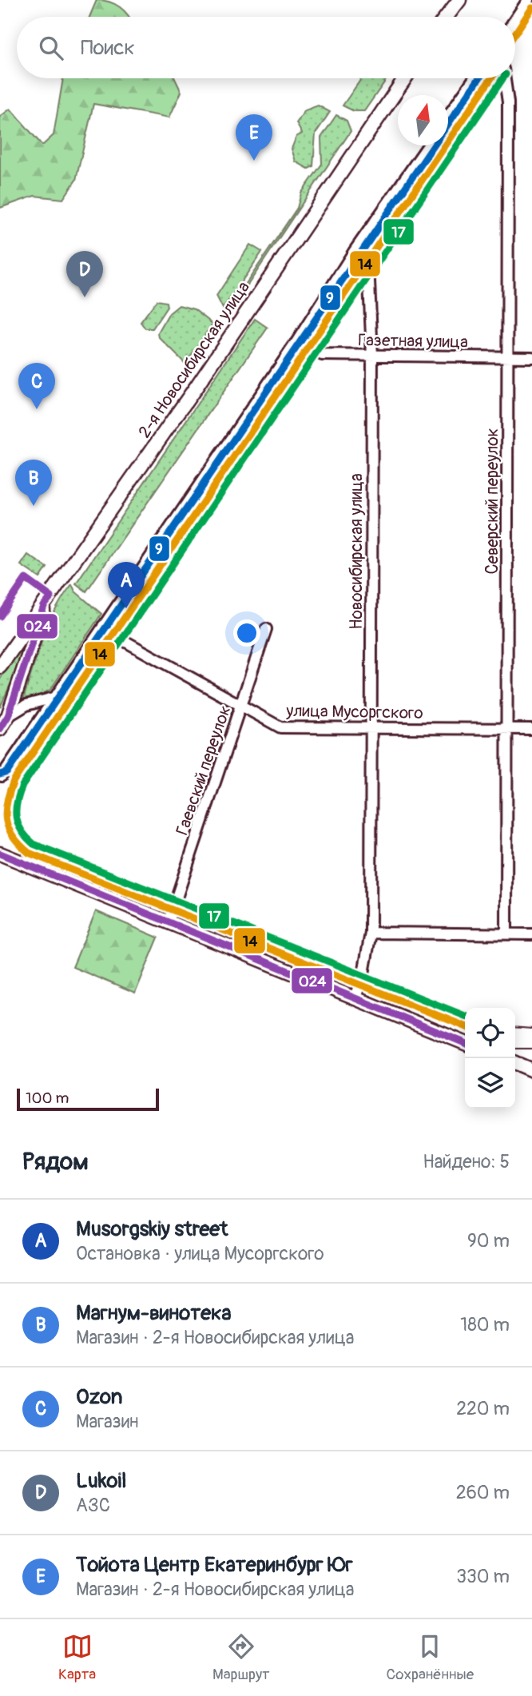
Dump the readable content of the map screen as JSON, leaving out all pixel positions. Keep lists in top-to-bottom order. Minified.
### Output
{"streets":{"main road":["2-я Новосибирская улица"],"street":["Газетная улица","Северский переулок","Новосибирская улица","улица Мусоргского","Гаевский переулок"]},"crossings":[["Газетная улица","Северский переулок"],["Газетная улица","Новосибирская улица"],["Северский переулок","улица Мусоргского"],["Новосибирская улица","улица Мусоргского"],["улица Мусоргского","Гаевский переулок"]],"lines":["transit line 14","transit line 17","transit line 9","transit line 024"],"scale_bar":"100 m","north":"top","page":{"search":"Поиск","pins":["E","D","C","B","A"],"scale":"100 m","heading":["Рядом","Найдено: 5"],"list":[{"mark":"A","name":"Musorgskiy street","note":"Остановка · улица Мусоргского","value":"90 m"},{"mark":"B","name":"Магнум-винотека","note":"Магазин · 2-я Новосибирская улица","value":"180 m"},{"mark":"C","name":"Ozon","note":"Магазин","value":"220 m"},{"mark":"D","name":"Lukoil","note":"АЗС","value":"260 m"},{"mark":"E","name":"Тойота Центр Екатеринбург Юг","note":"Магазин · 2-я Новосибирская улица","value":"330 m"}],"nav":["Карта","Маршрут","Сохранённые"]}}
